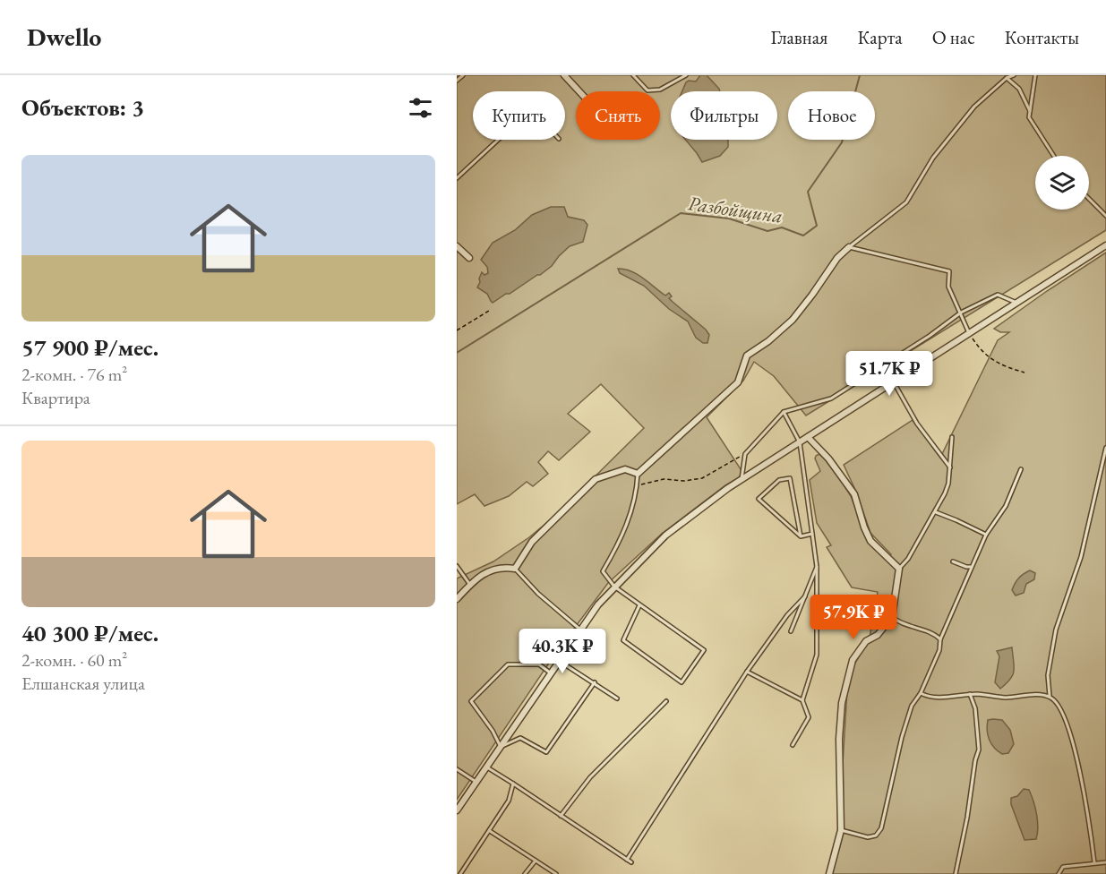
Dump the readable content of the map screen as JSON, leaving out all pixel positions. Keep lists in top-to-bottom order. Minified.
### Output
{"water":["Разбойщина"],"page":{"header":"Dwello","nav":["Главная","Карта","О нас","Контакты"],"heading":"Объектов: 3","chip":["Купить","Снять","Фильтры","Новое"],"list":[{"name":"57 900 ₽/мес.","note":"2-комн. · 76 m² · Квартира"},{"name":"40 300 ₽/мес.","note":"2-комн. · 60 m² · Елшанская улица"}],"price":["51.7K ₽","57.9K ₽","40.3K ₽"]}}
